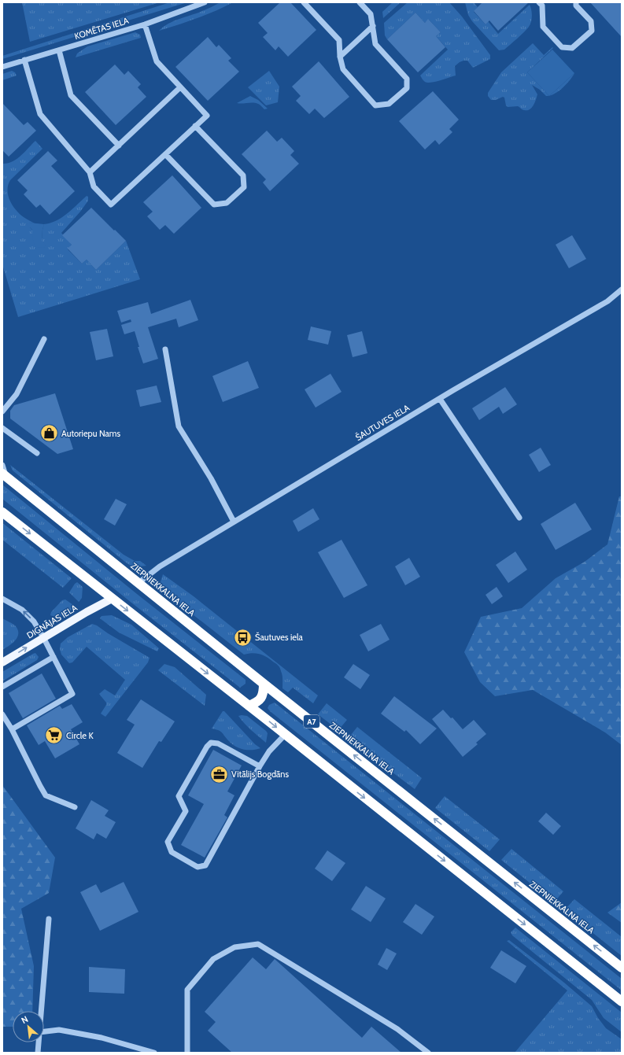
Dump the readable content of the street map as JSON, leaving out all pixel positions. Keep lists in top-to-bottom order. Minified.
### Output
{"streets":{"highway":["ZIEPNIEKKALNA IELA","A7"],"main road":["DIGNĀJAS IELA"],"street":["KOMĒTAS IELA","ŠAUTUVES IELA"]},"crossings":[["ŠAUTUVES IELA","ZIEPNIEKKALNA IELA"]],"one_way":["DIGNĀJAS IELA"],"places":{"shop":["Autoriepu Nams"],"bus stop":["Šautuves iela"],"supermarket":["Circle K"],"office":["Vitālijs Bogdāns"]},"north":"top left"}
